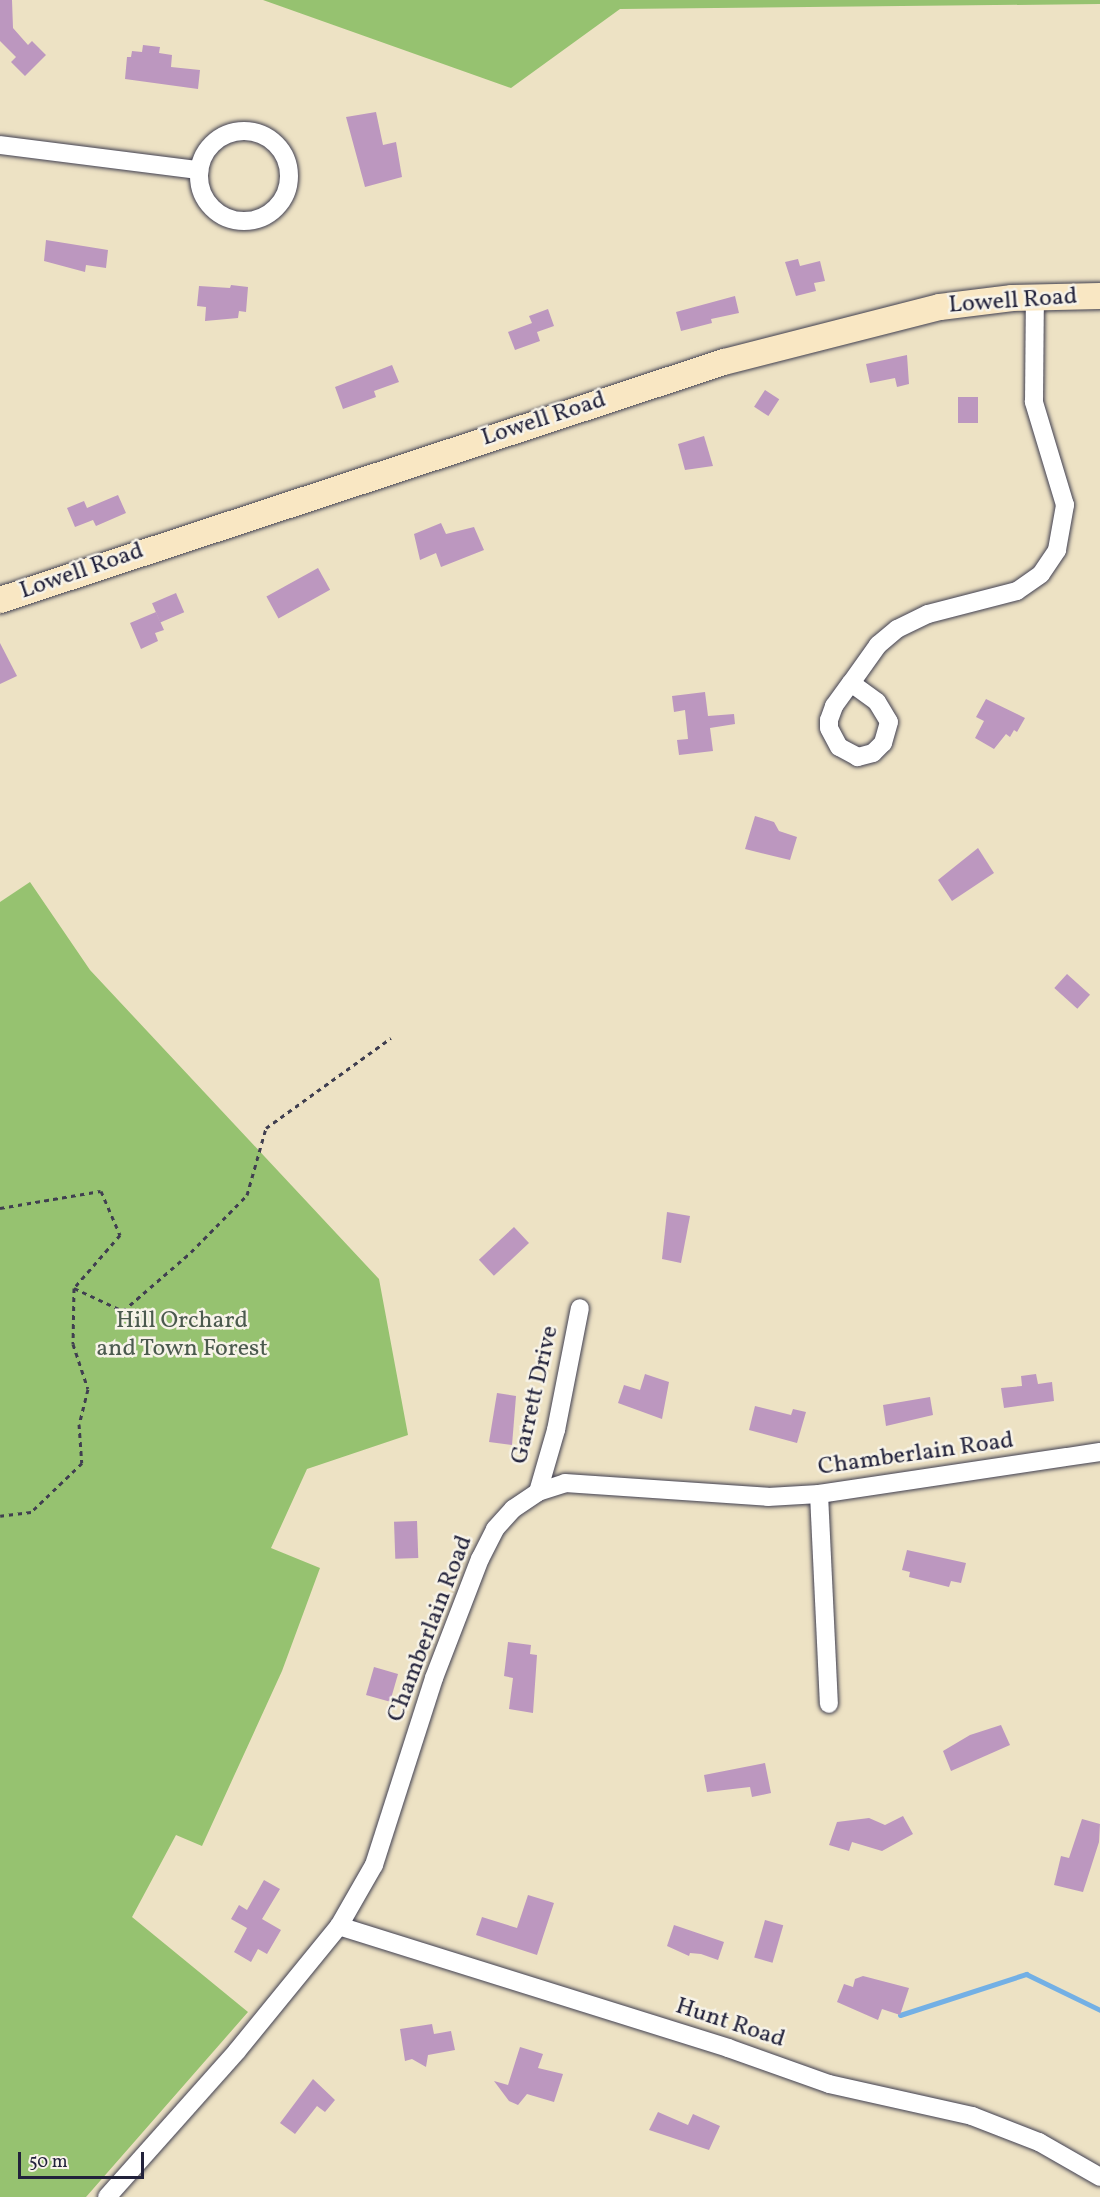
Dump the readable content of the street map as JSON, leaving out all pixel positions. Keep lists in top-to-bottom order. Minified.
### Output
{"streets":{"street":["Lowell Road","Garrett Drive","Chamberlain Road","Hunt Road"]},"crossings":[["Garrett Drive","Chamberlain Road"],["Chamberlain Road","Hunt Road"]],"parks":["Hill Orchard and Town Forest"],"scale_bar":"50 m"}
